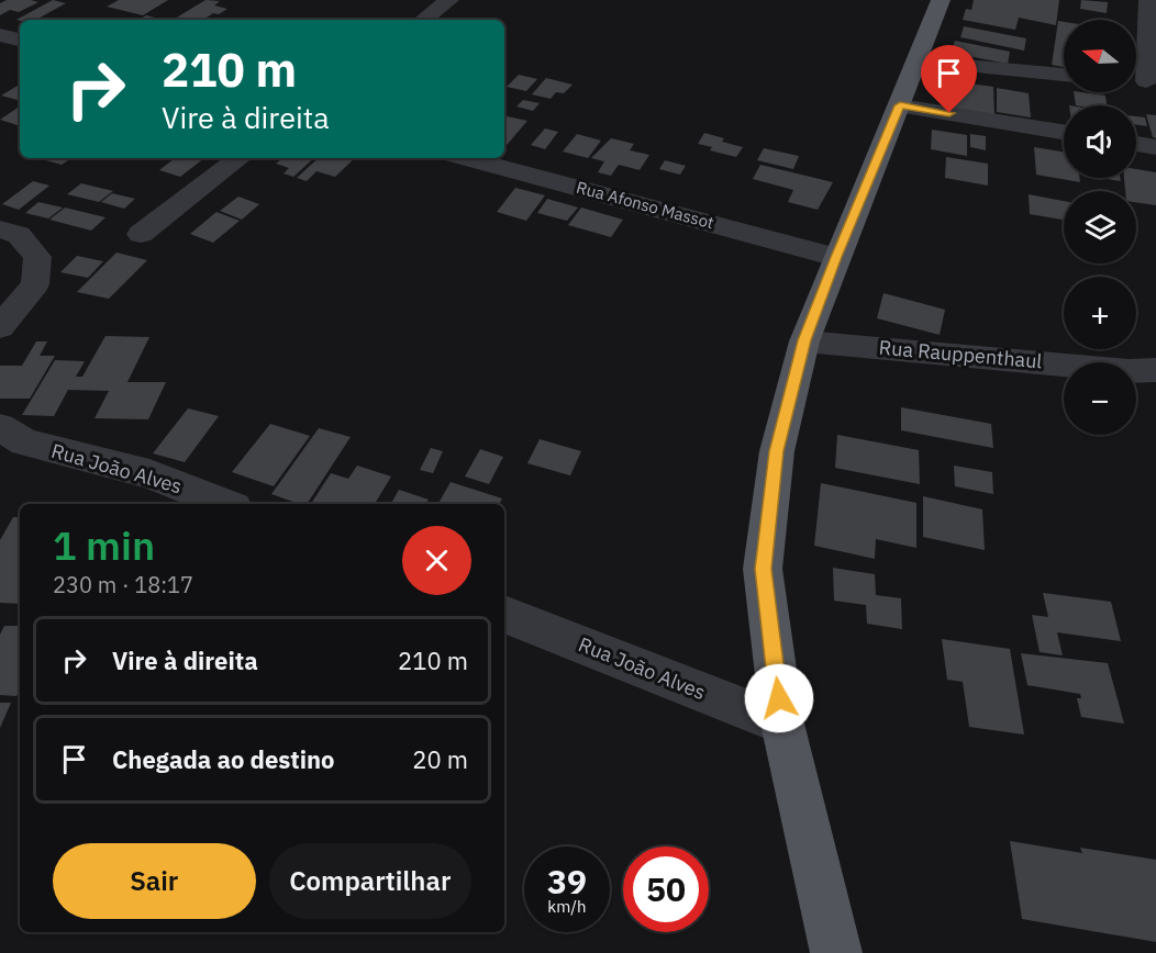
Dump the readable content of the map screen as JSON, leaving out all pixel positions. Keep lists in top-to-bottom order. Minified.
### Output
{"streets":{"street":["Rua Afonso Massot","Rua Rauppenthaul","Rua João Alves"]},"north":"left","page":{"map_buttons":["+","−"],"turn":["210 m","Vire à direita"],"heading":["1 min","230 m · 18:17"],"list":[{"name":"Vire à direita","value":"210 m"},{"name":"Chegada ao destino","value":"20 m"}],"buttons":["Sair","Compartilhar"],"speed":"39 km/h","limit":"50"}}
